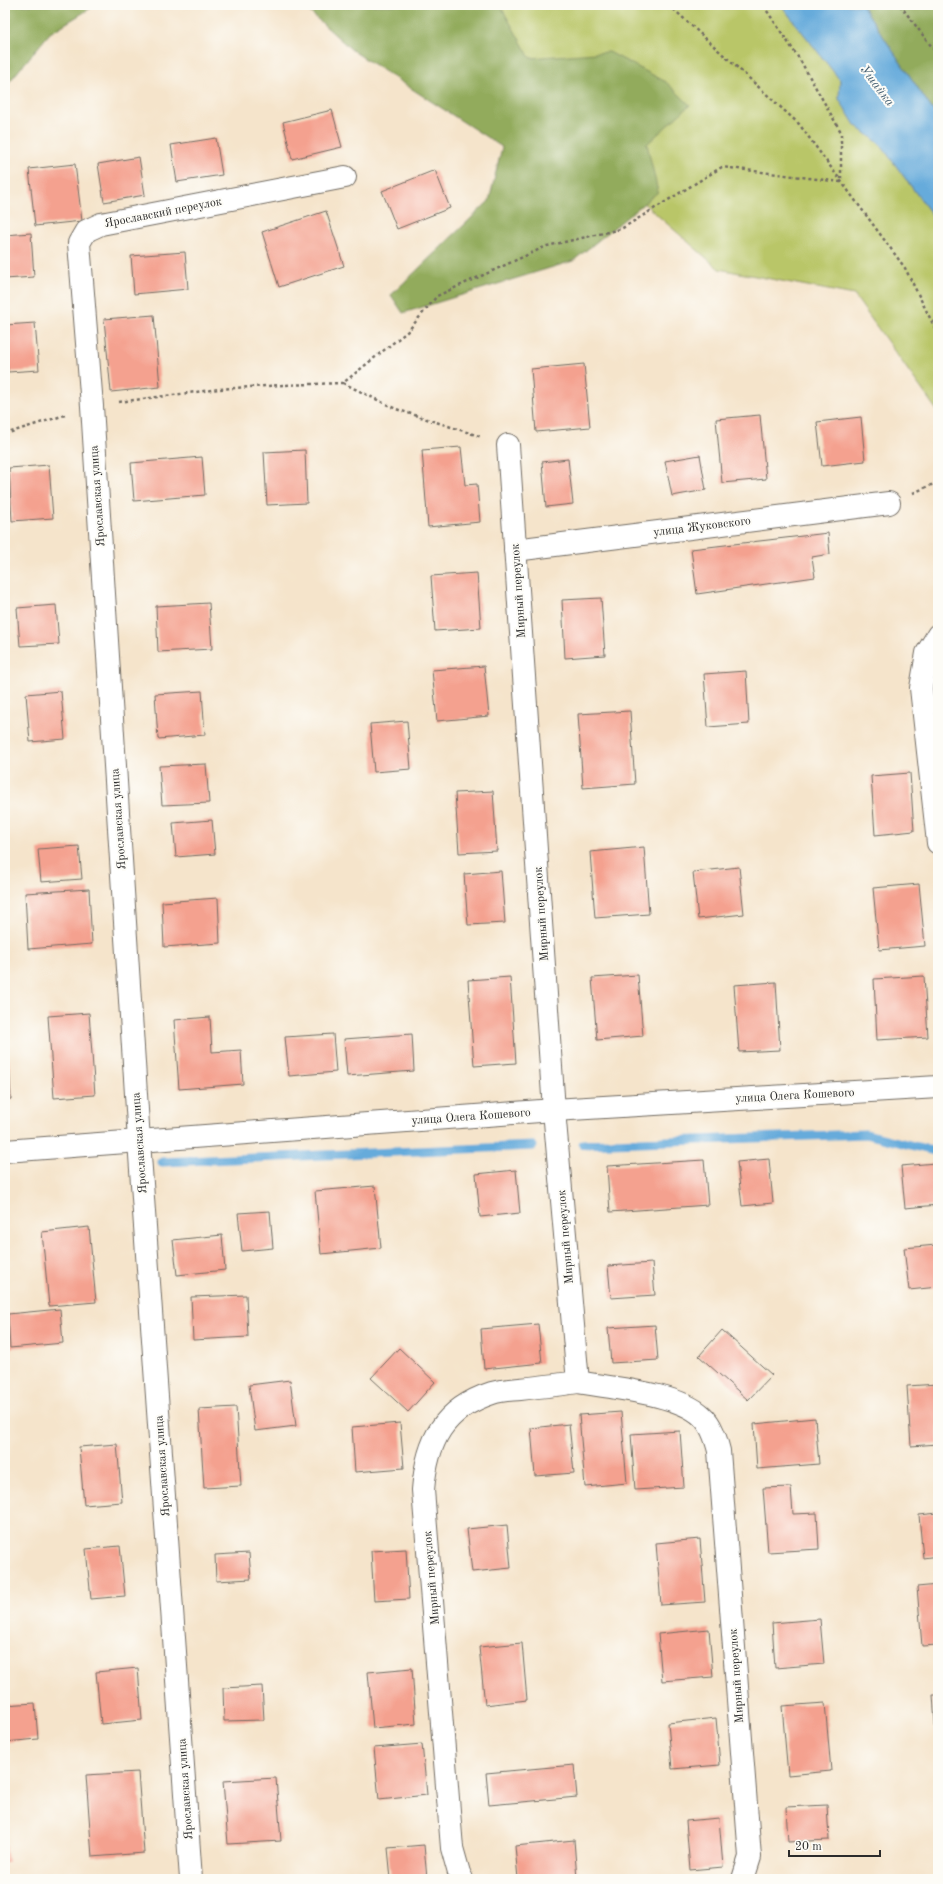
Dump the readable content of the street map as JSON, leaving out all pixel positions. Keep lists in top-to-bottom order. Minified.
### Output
{"streets":{"street":["Ярославский переулок","Ярославская улица","улица Жуковского","Мирный переулок","улица Олега Кошевого"]},"crossings":[["Ярославский переулок","Ярославская улица"],["Ярославская улица","улица Олега Кошевого"],["улица Жуковского","Мирный переулок"],["Мирный переулок","улица Олега Кошевого"]],"water":["Ушайка"],"scale_bar":"20 m"}
